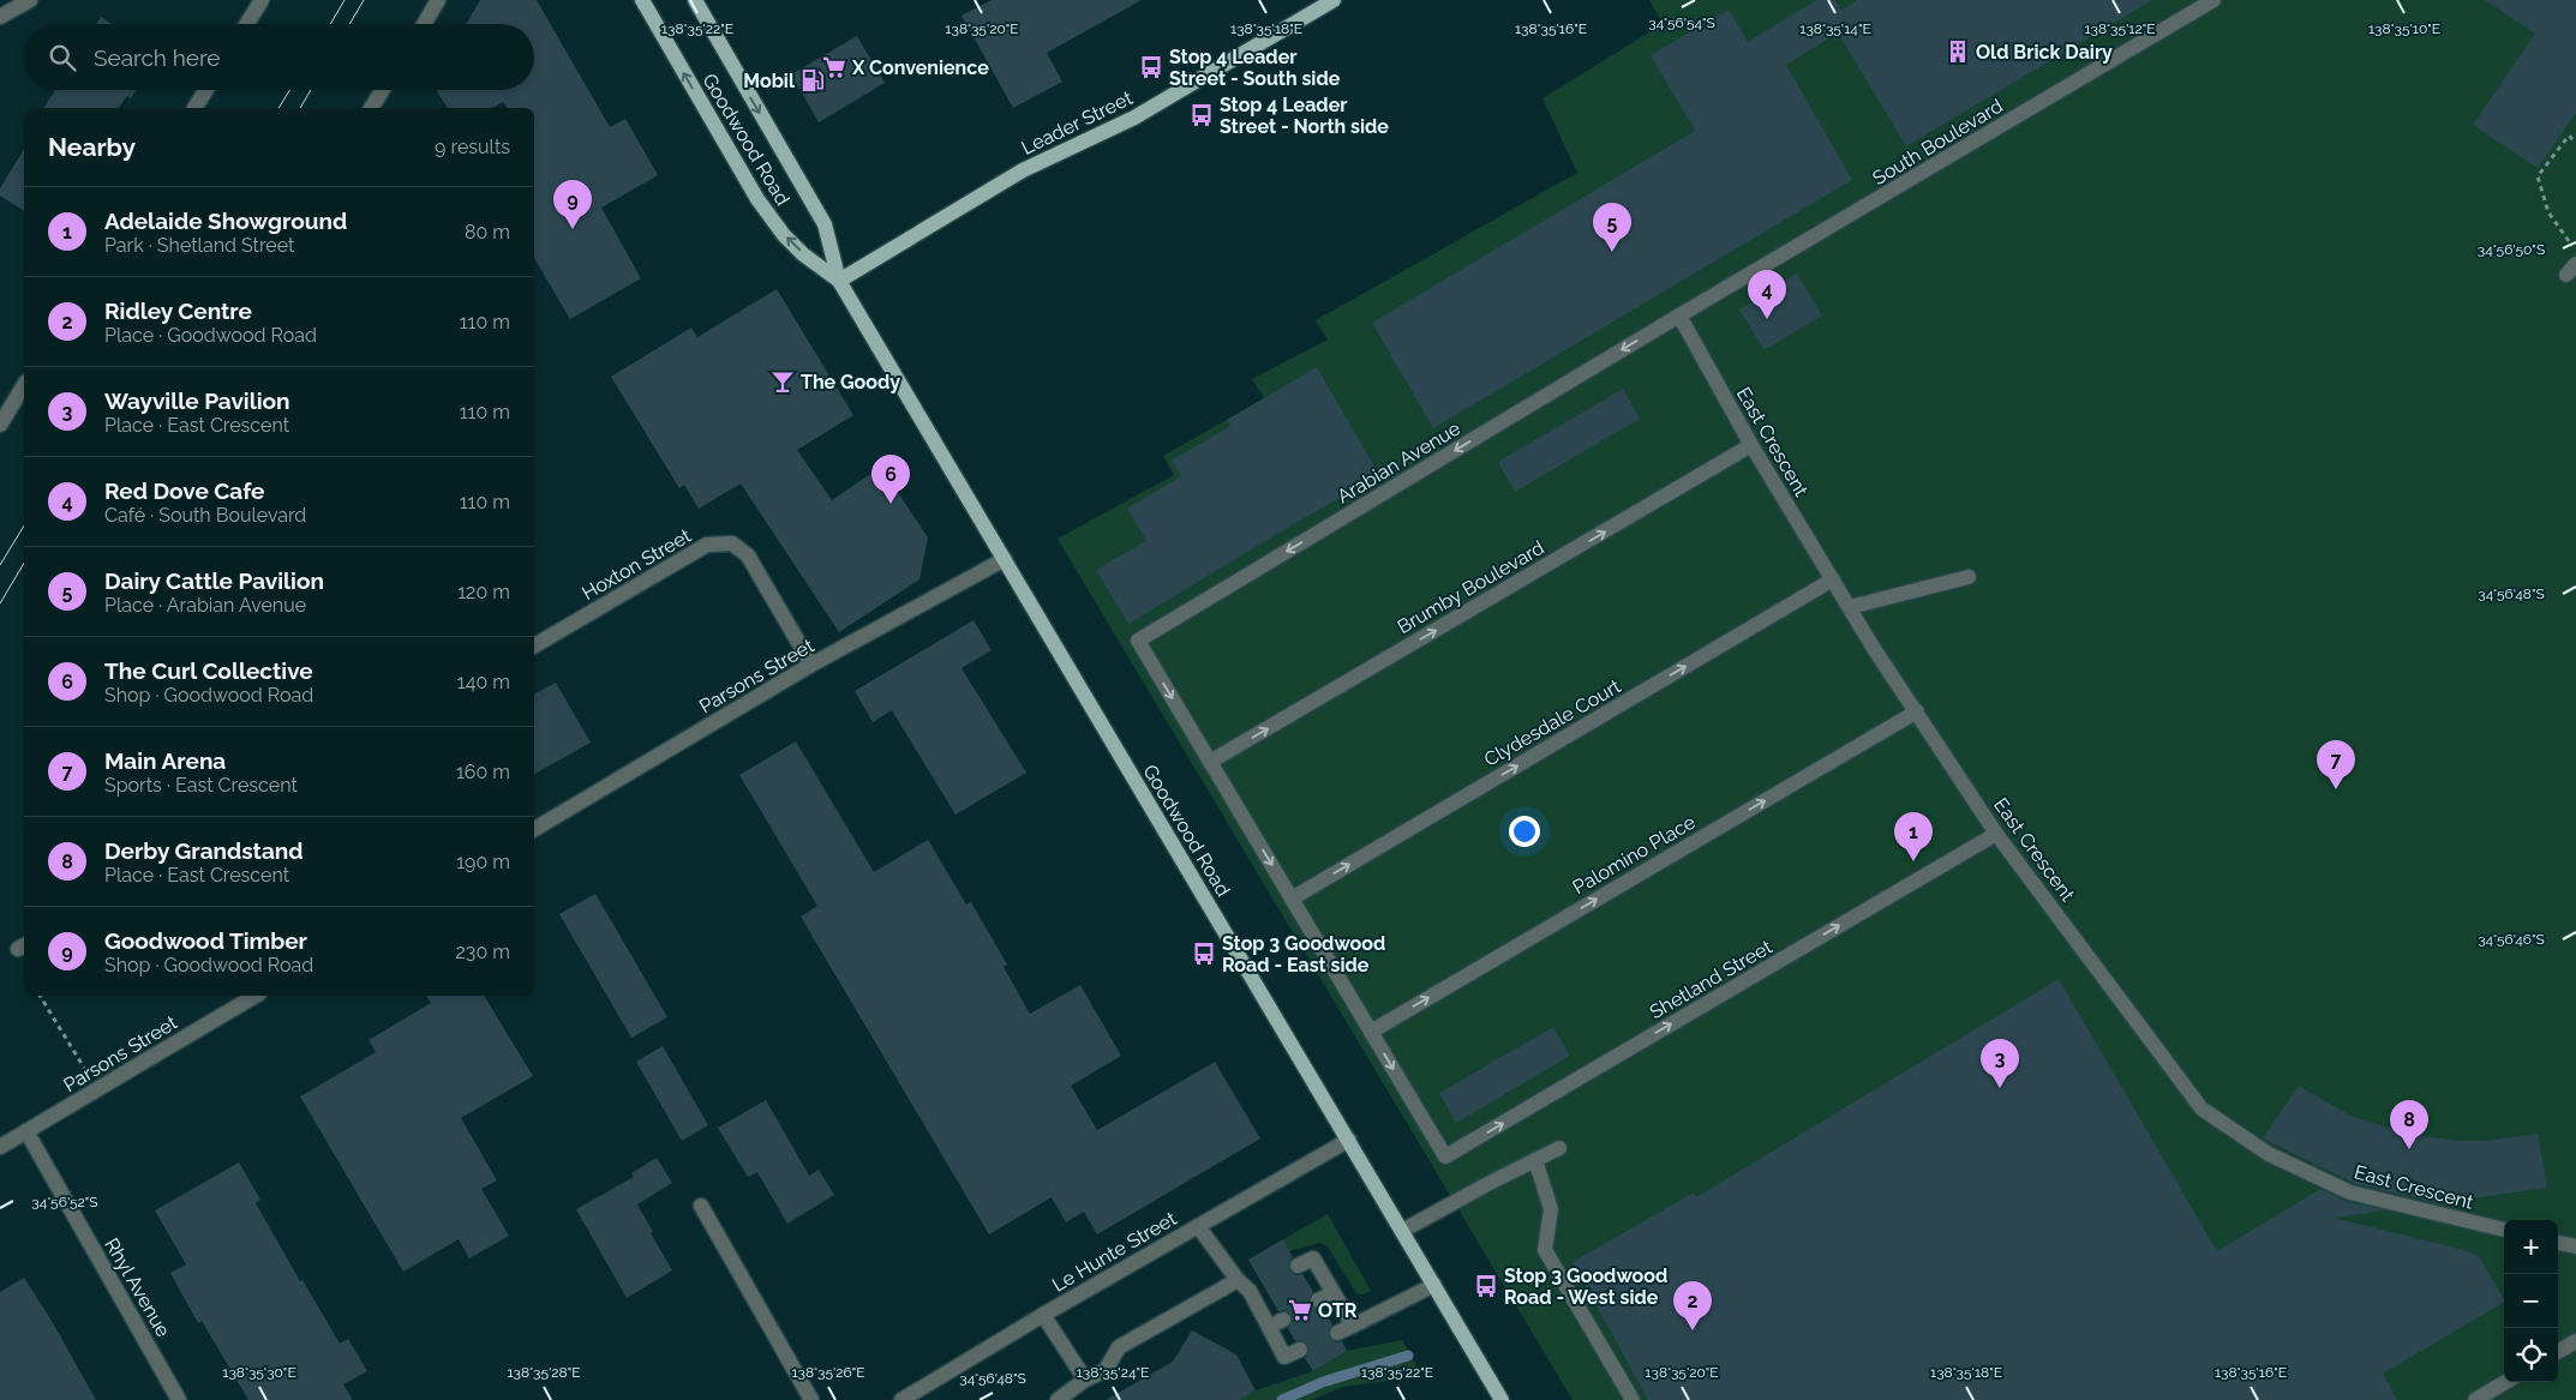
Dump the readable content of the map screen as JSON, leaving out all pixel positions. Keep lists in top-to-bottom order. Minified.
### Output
{"streets":{"main road":["Leader Street","Goodwood Road"],"street":["South Boulevard","East Crescent","Arabian Avenue","Hoxton Street","Brumby Boulevard","Parsons Street","Clydesdale Court","Palomino Place","Shetland Street","Le Hunte Street","Rhyl Avenue"]},"crossings":[["Leader Street","Goodwood Road"],["Goodwood Road","Parsons Street"],["Goodwood Road","Le Hunte Street"],["South Boulevard","East Crescent"],["South Boulevard","Arabian Avenue"],["East Crescent","Arabian Avenue"],["East Crescent","Brumby Boulevard"],["East Crescent","Clydesdale Court"],["East Crescent","Palomino Place"],["East Crescent","Shetland Street"],["Arabian Avenue","Brumby Boulevard"],["Hoxton Street","Parsons Street"],["Parsons Street","Rhyl Avenue"],["Palomino Place","Shetland Street"]],"one_way":["Arabian Avenue","Brumby Boulevard","Clydesdale Court","Palomino Place","Shetland Street"],"places":{"building":["Old Brick Dairy"],"supermarket":["X Convenience","OTR"],"bus stop":["Stop 4 Leader Street - South side","Stop 4 Leader Street - North side","Stop 3 Goodwood Road - East side","Stop 3 Goodwood Road - West side"],"fuel station":["Mobil"],"bar":["The Goody"]},"page":{"search":"Search here","heading":["Nearby","9 results"],"pins":["9","5","4","6","7","1","3","8","2"],"list":[{"mark":"1","name":"Adelaide Showground","note":"Park · Shetland Street","value":"80 m"},{"mark":"2","name":"Ridley Centre","note":"Place · Goodwood Road","value":"110 m"},{"mark":"3","name":"Wayville Pavilion","note":"Place · East Crescent","value":"110 m"},{"mark":"4","name":"Red Dove Cafe","note":"Café · South Boulevard","value":"110 m"},{"mark":"5","name":"Dairy Cattle Pavilion","note":"Place · Arabian Avenue","value":"120 m"},{"mark":"6","name":"The Curl Collective","note":"Shop · Goodwood Road","value":"140 m"},{"mark":"7","name":"Main Arena","note":"Sports · East Crescent","value":"160 m"},{"mark":"8","name":"Derby Grandstand","note":"Place · East Crescent","value":"190 m"},{"mark":"9","name":"Goodwood Timber","note":"Shop · Goodwood Road","value":"230 m"}],"map_buttons":["+","−"]},"coordinates":["34°56'54\"S","138°35'22\"E","138°35'20\"E","138°35'18\"E","138°35'16\"E","138°35'14\"E","138°35'12\"E","138°35'10\"E","34°56'50\"S","34°56'48\"S","34°56'46\"S","34°56'52\"S","138°35'30\"E","138°35'28\"E","138°35'26\"E","138°35'24\"E"]}
